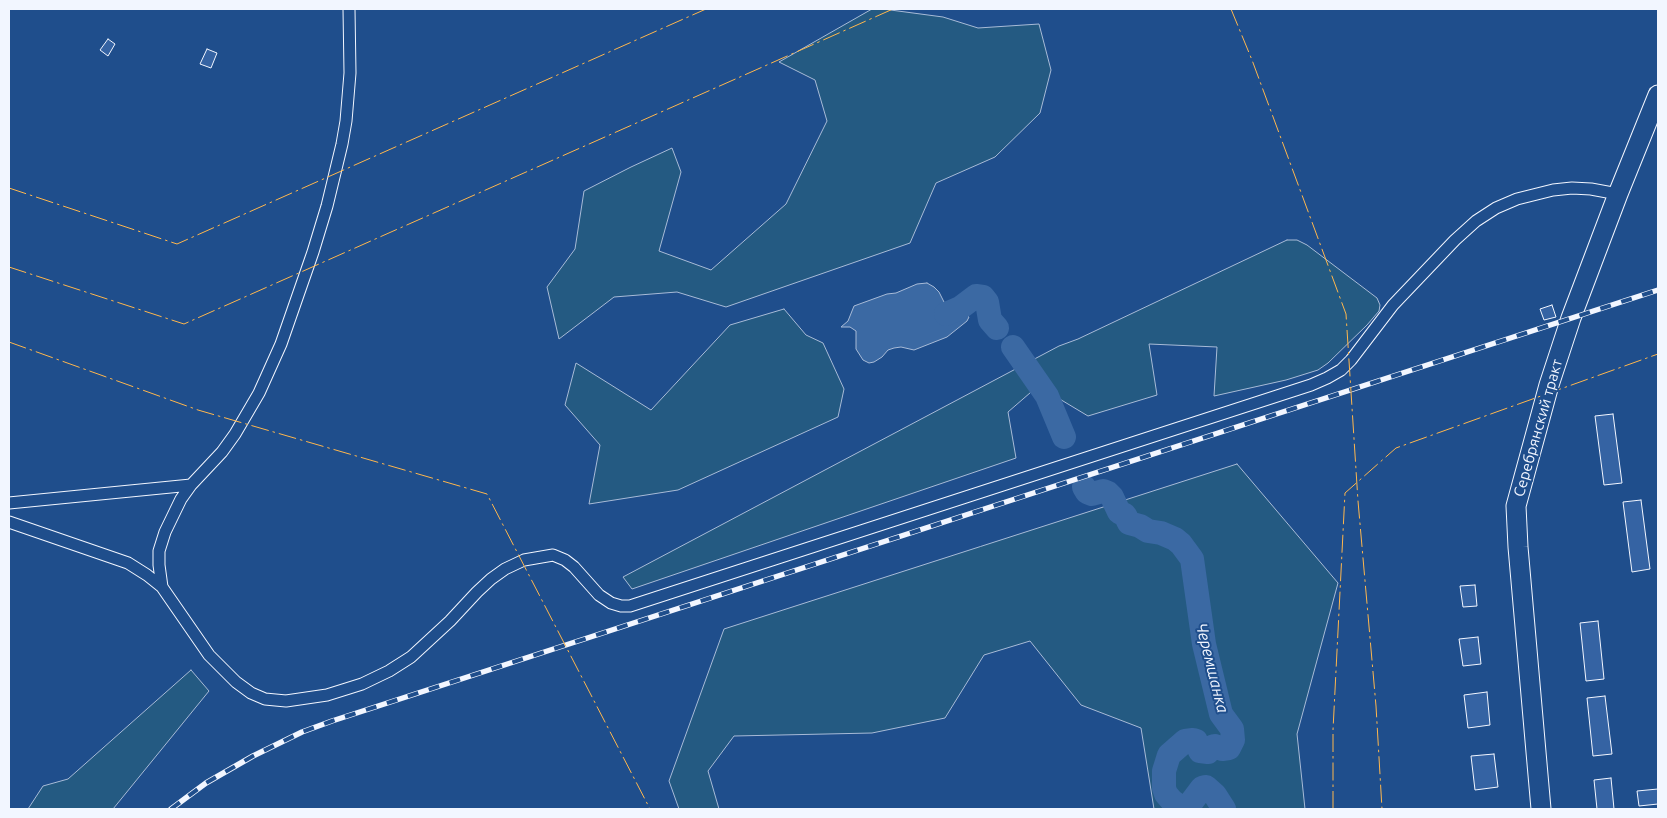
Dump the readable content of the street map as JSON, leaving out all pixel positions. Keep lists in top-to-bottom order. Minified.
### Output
{"streets":{"main road":["Серебрянский тракт"]},"water":["Черемшанка"]}
